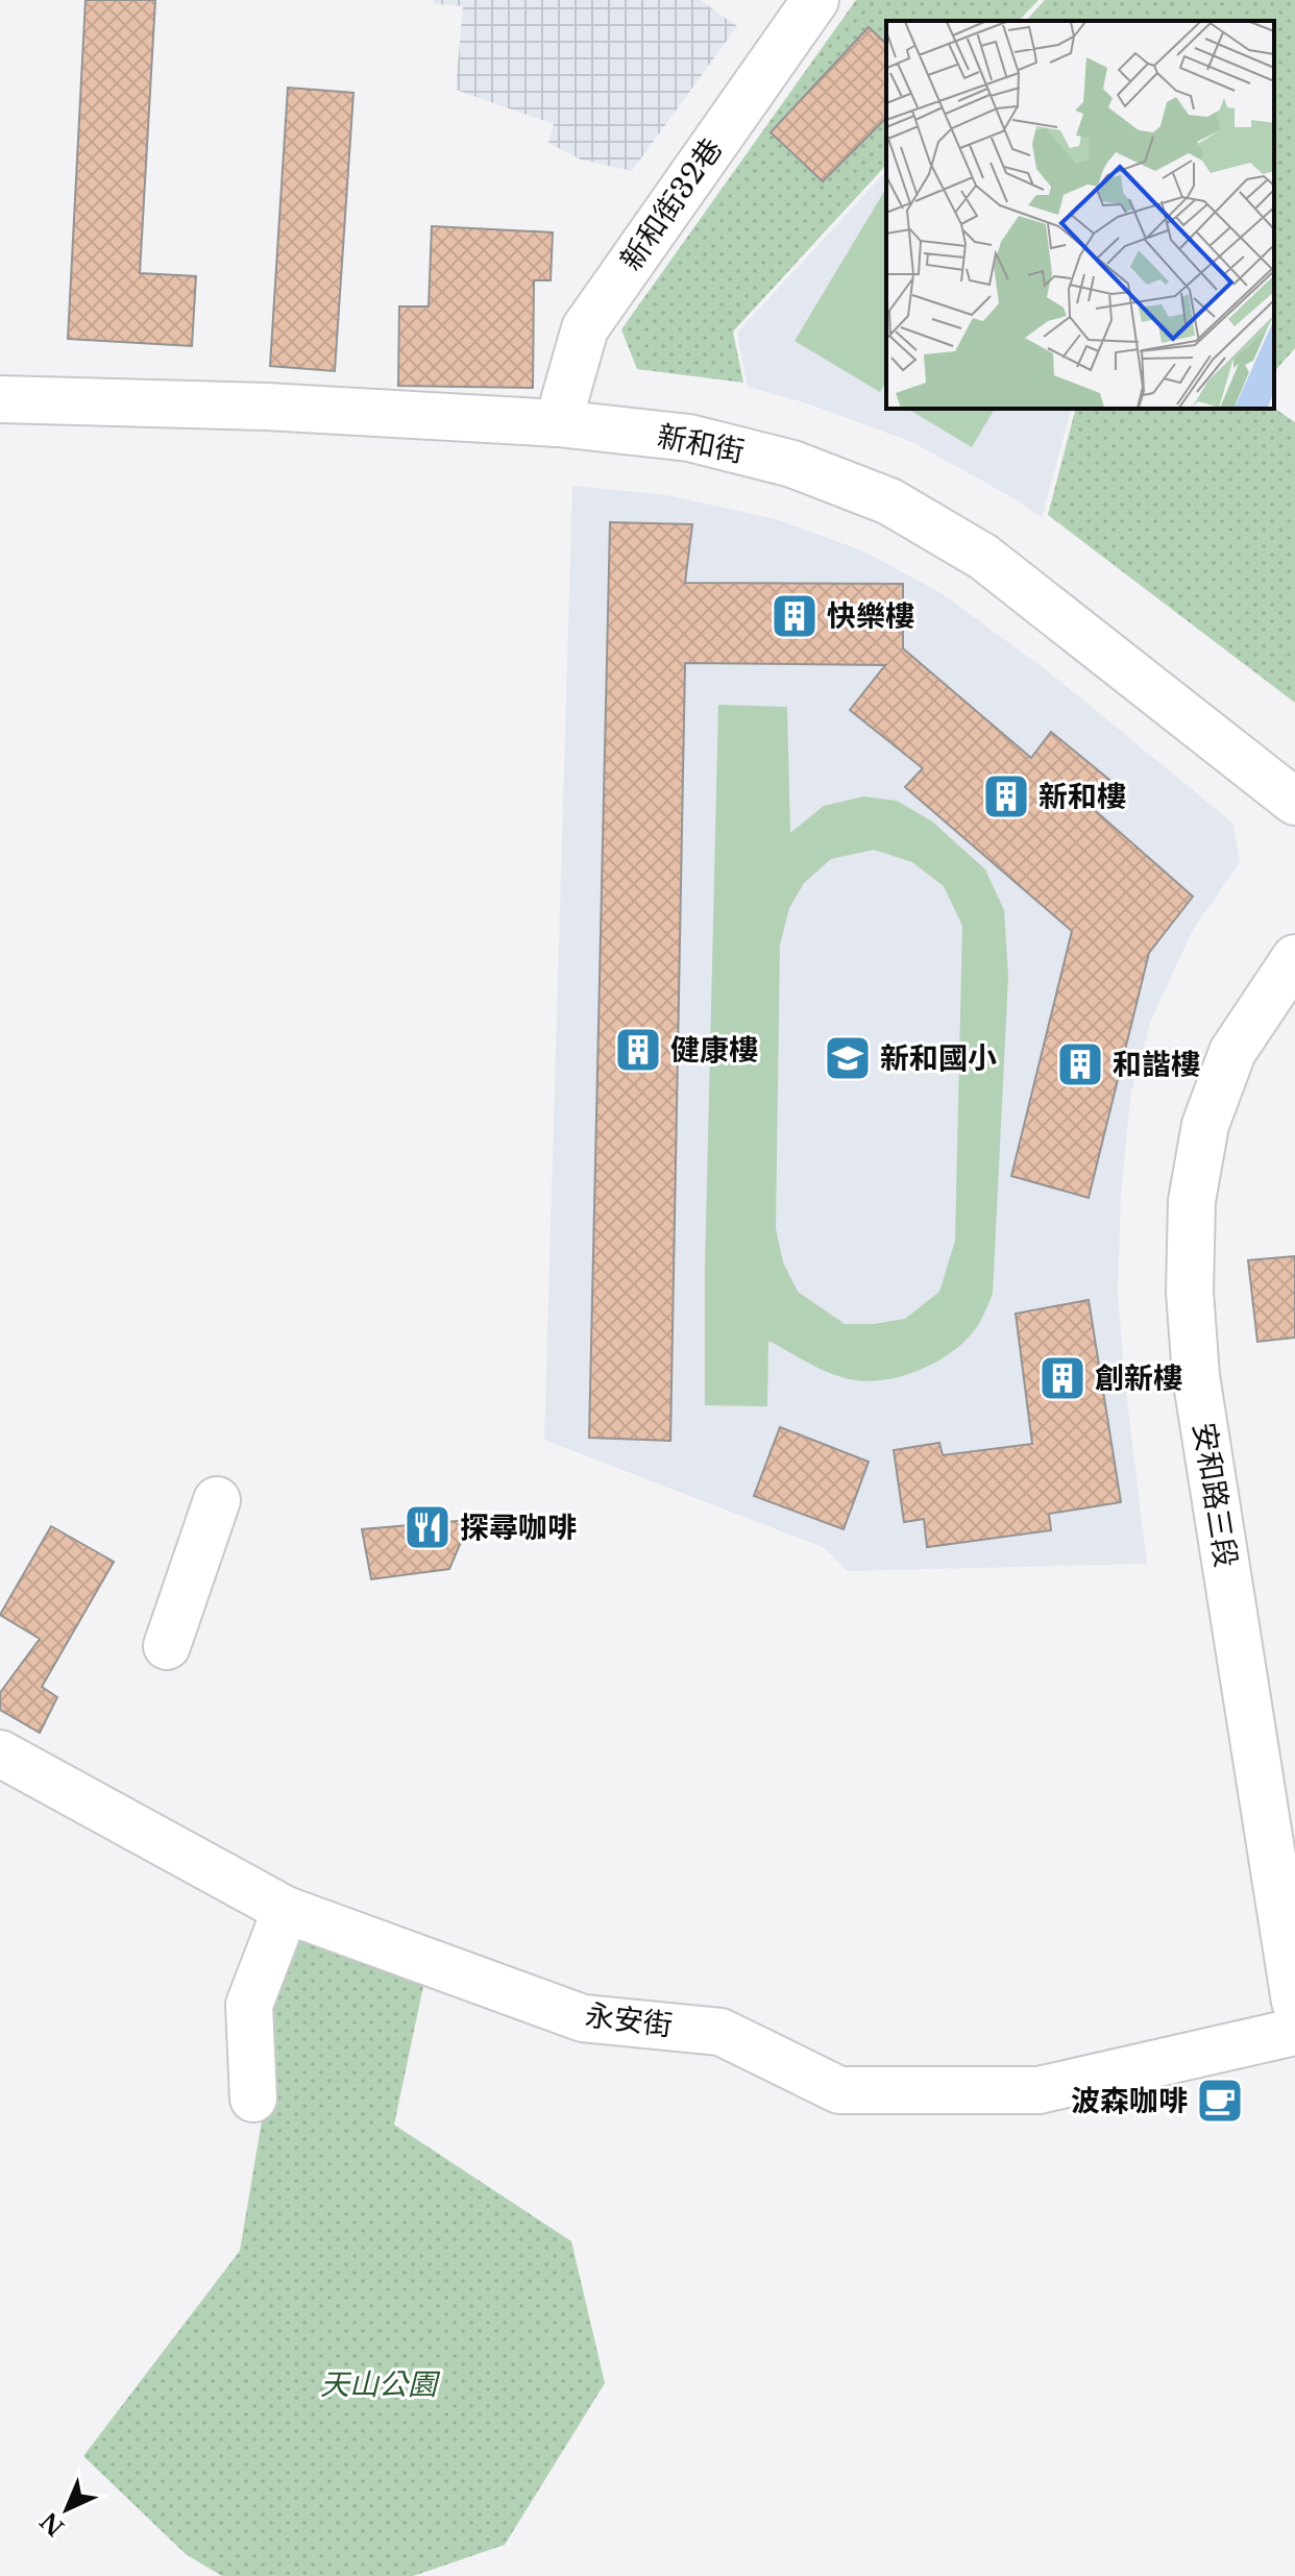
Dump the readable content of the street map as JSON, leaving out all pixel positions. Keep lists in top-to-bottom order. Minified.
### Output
{"streets":{"street":["新和街32巷","新和街","安和路三段","永安街"]},"crossings":[["新和街32巷","新和街"]],"parks":["天山公園"],"places":{"building":["快樂樓","新和樓","健康樓","和諧樓","創新樓"],"school or university":["新和國小"],"restaurant":["探尋咖啡"],"cafe":["波森咖啡"]},"north":"bottom left"}
